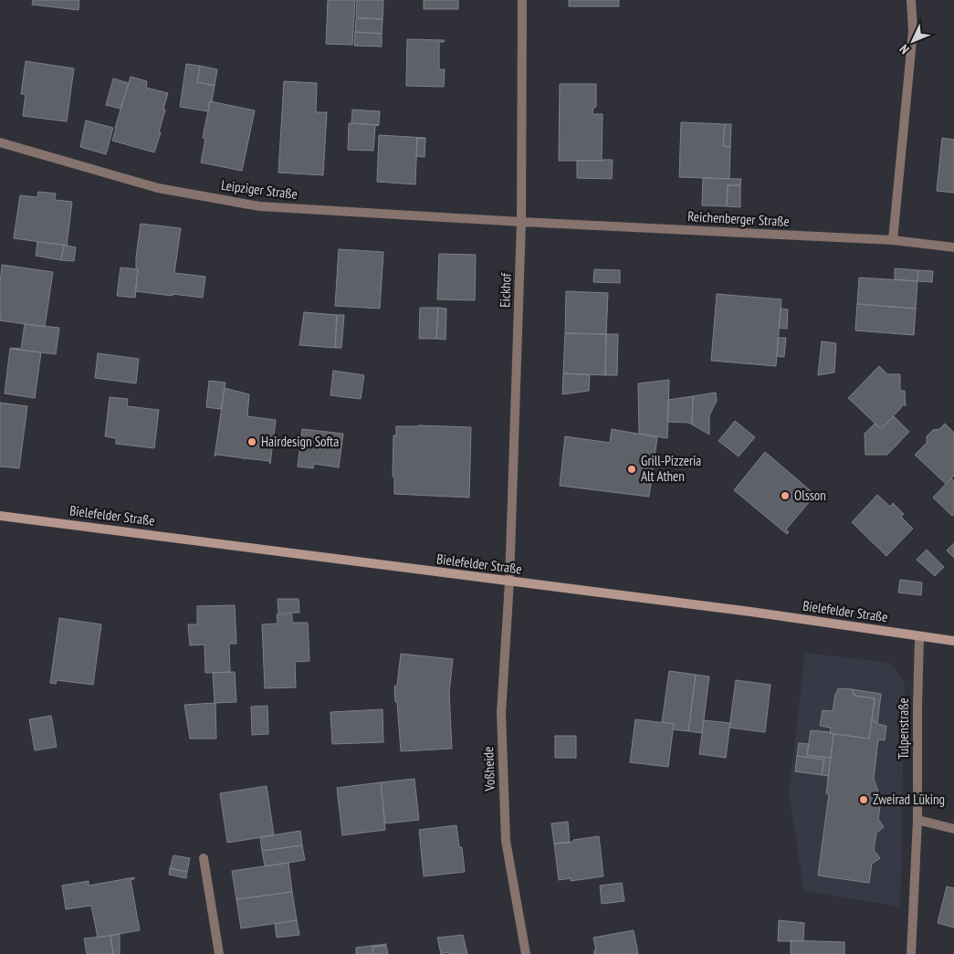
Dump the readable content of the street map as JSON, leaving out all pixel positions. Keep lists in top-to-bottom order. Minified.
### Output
{"streets":{"main road":["Bielefelder Straße"],"street":["Leipziger Straße","Reichenberger Straße","Eickhof","Tulpenstraße","Voßheide"]},"crossings":[["Leipziger Straße","Reichenberger Straße"],["Leipziger Straße","Eickhof"],["Reichenberger Straße","Eickhof"],["Eickhof","Bielefelder Straße"],["Eickhof","Voßheide"],["Bielefelder Straße","Tulpenstraße"],["Bielefelder Straße","Voßheide"]],"places":["Hairdesign Softa","Grill-Pizzeria Alt Athen","Olsson","Zweirad Lüking"],"north":"bottom left"}
